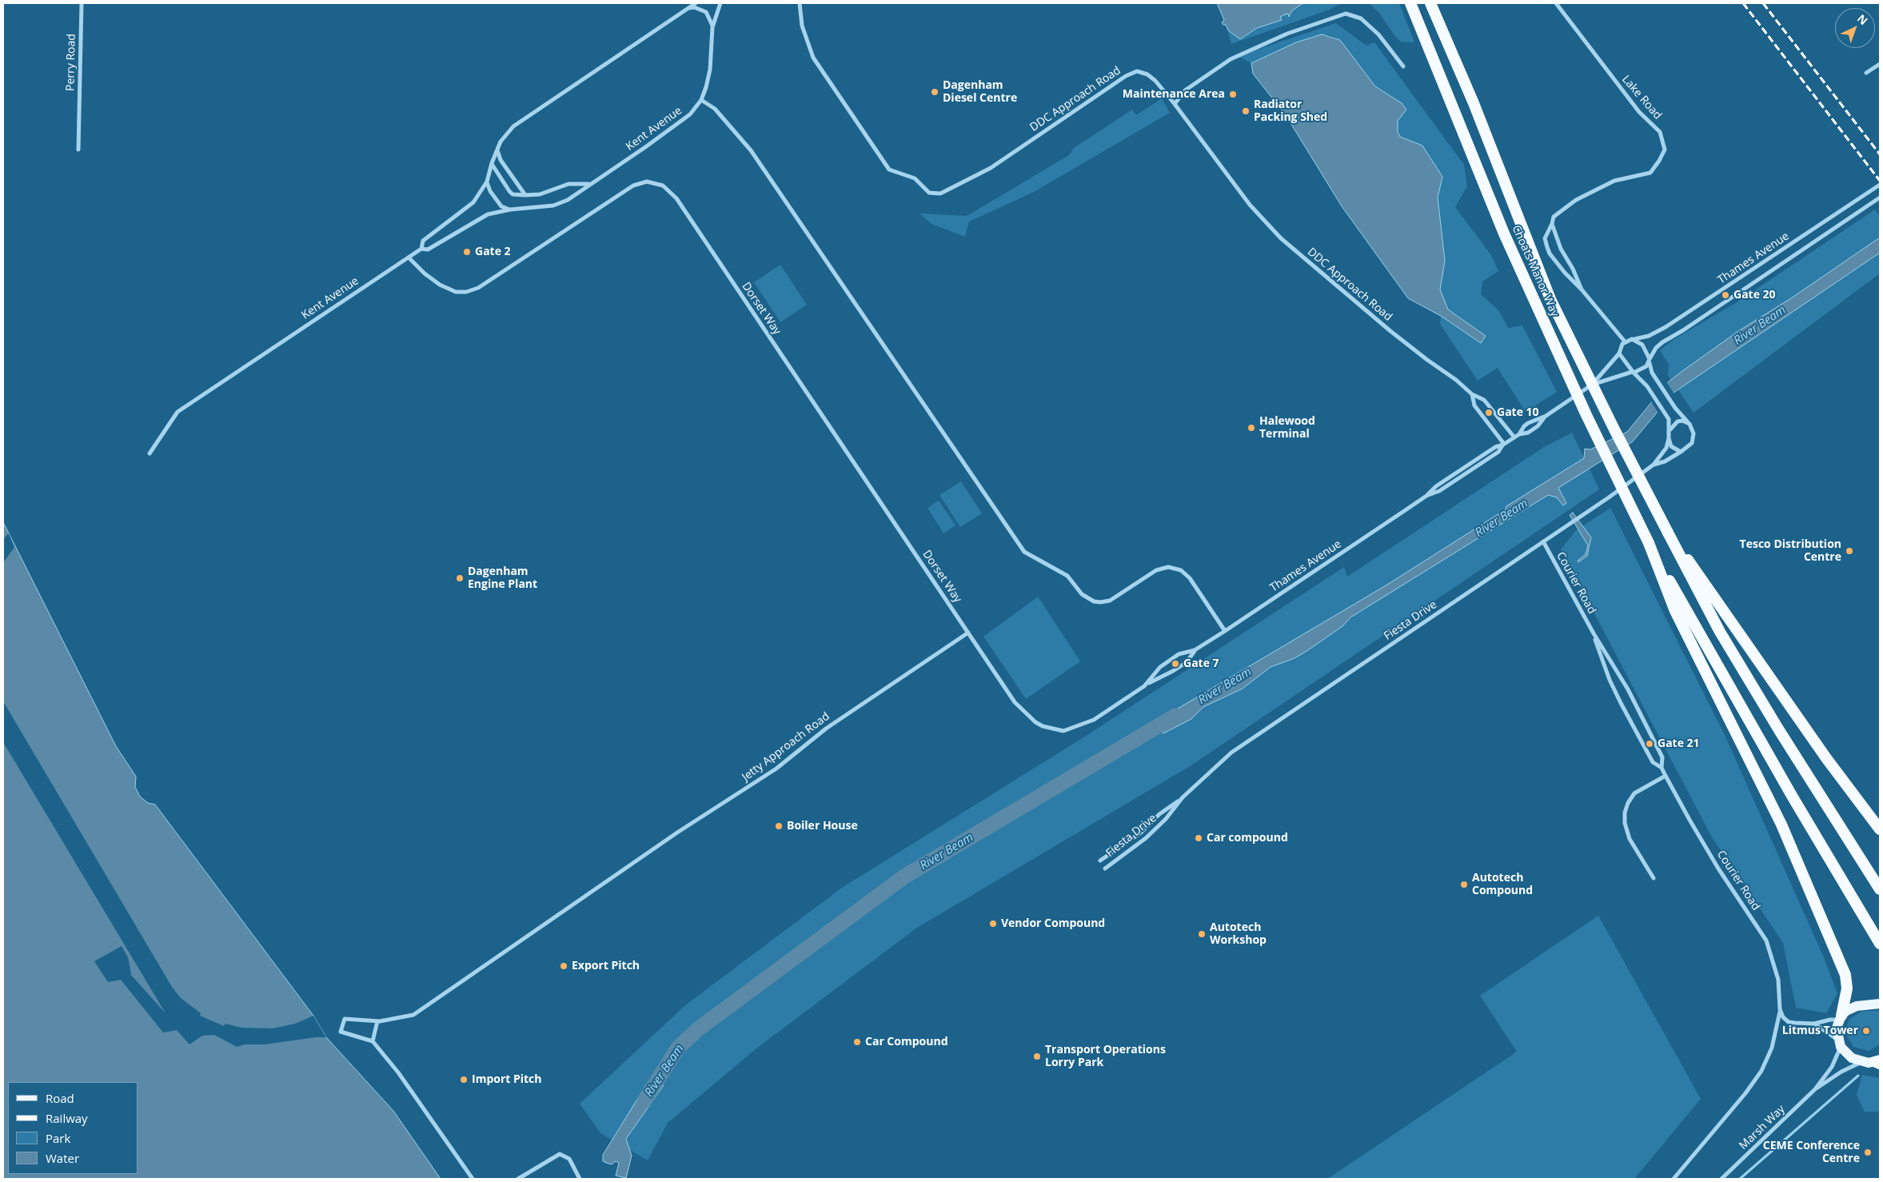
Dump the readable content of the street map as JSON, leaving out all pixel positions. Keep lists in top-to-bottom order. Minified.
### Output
{"streets":{"highway":["Choats Manor Way"],"street":["Perry Road","Lake Road","DDC Approach Road","Kent Avenue","Thames Avenue","Dorset Way","Courier Road","Fiesta Drive","Jetty Approach Road","Marsh Way"]},"crossings":[["Kent Avenue","Dorset Way"],["Thames Avenue","Dorset Way"],["Dorset Way","Jetty Approach Road"],["Courier Road","Fiesta Drive"]],"water":["River Beam"],"places":["Dagenham Diesel Centre","Maintenance Area","Radiator Packing Shed","Gate 2","Gate 20","Gate 10","Halewood Terminal","Tesco Distribution Centre","Dagenham Engine Plant","Gate 7","Gate 21","Boiler House","Car compound","Autotech Compound","Vendor Compound","Autotech Workshop","Export Pitch","Litmus Tower","Car Compound","Transport Operations Lorry Park","Import Pitch","CEME Conference Centre"],"legend":["Road","Railway","Park","Water"],"north":"top right"}
